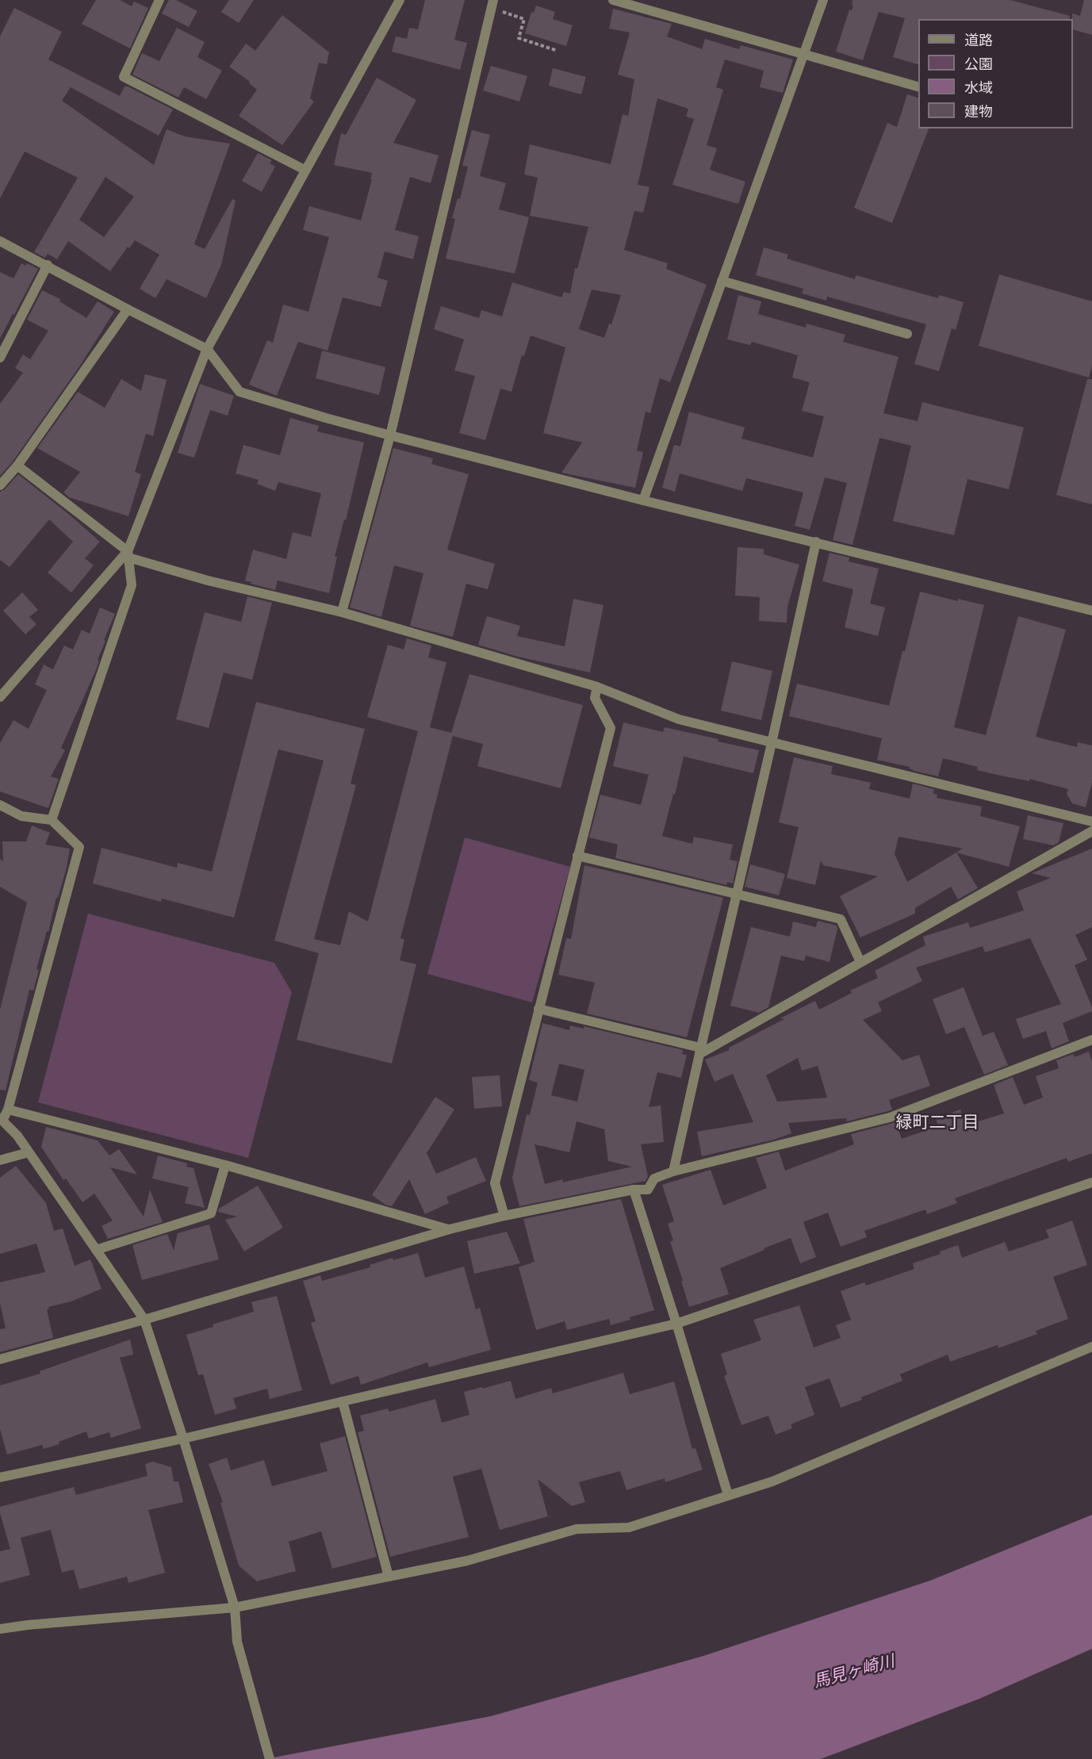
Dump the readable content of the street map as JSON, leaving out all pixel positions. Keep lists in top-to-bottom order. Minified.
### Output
{"districts":["緑町二丁目"],"water":["馬見ヶ崎川"],"legend":["道路","公園","水域","建物"]}
